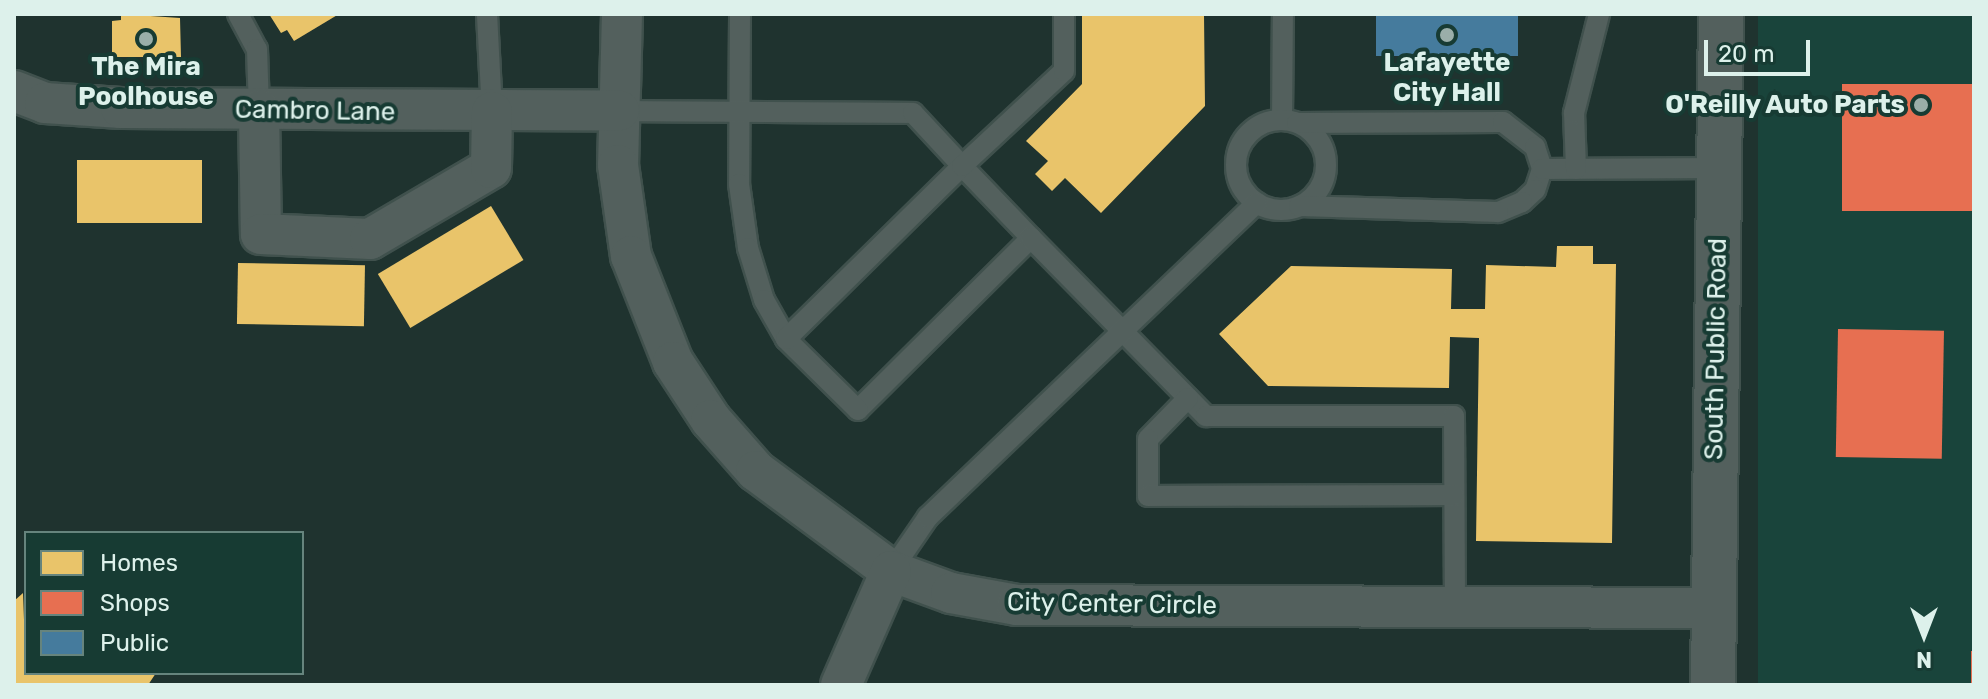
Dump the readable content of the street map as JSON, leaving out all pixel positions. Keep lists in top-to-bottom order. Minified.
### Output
{"streets":{"street":["Cambro Lane","South Public Road","City Center Circle"]},"crossings":[["Cambro Lane","City Center Circle"],["South Public Road","City Center Circle"]],"places":["Lafayette City Hall","The Mira Poolhouse","O'Reilly Auto Parts"],"legend":["Homes","Shops","Public"],"scale_bar":"20 m","north":"bottom"}
